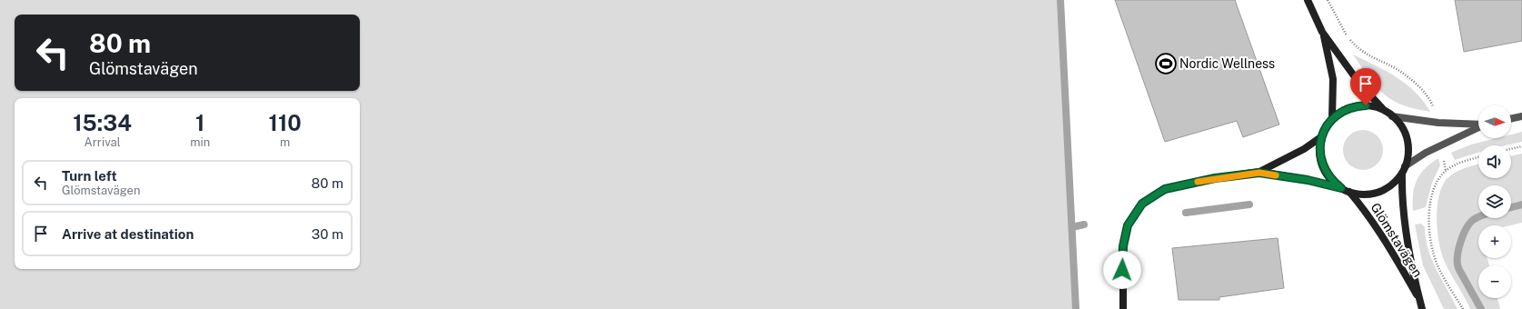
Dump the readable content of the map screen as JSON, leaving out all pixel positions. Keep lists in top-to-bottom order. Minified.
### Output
{"streets":{"main road":["Glömstavägen"]},"places":{"sports":["Nordic Wellness"]},"north":"right","page":{"turn":["80 m","Glömstavägen"],"eta":["15:34","Arrival","1","min","110","m"],"map_buttons":["+","−"],"list":[{"name":"Turn left","note":"Glömstavägen","value":"80 m"},{"name":"Arrive at destination","value":"30 m"}]}}
